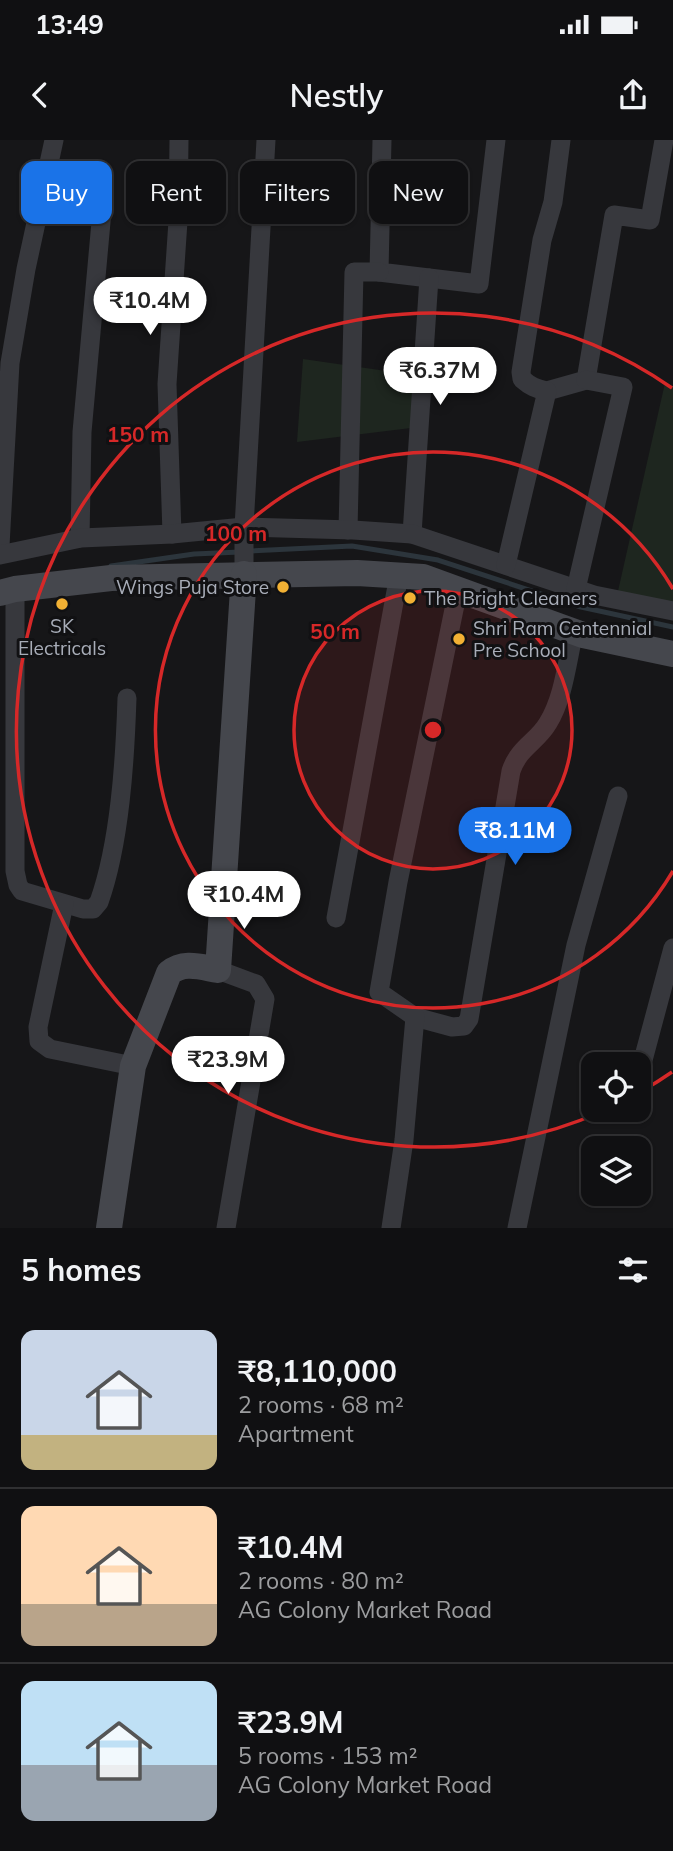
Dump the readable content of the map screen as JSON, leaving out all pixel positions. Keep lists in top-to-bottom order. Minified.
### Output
{"places":["Wings Puja Store","The Bright Cleaners","SK Electricals","Shri Ram Centennial Pre School"],"page":{"status":"13:49","header":"Nestly","chip":["Buy","Rent","Filters","New"],"price":["₹10.4M","₹6.37M","₹8.11M","₹10.4M","₹23.9M"],"heading":"5 homes","list":[{"name":"₹8,110,000","note":"2 rooms · 68 m² · Apartment"},{"name":"₹10.4M","note":"2 rooms · 80 m² · AG Colony Market Road"},{"name":"₹23.9M","note":"5 rooms · 153 m² · AG Colony Market Road"}]},"rings":["150 m","100 m","50 m"]}
